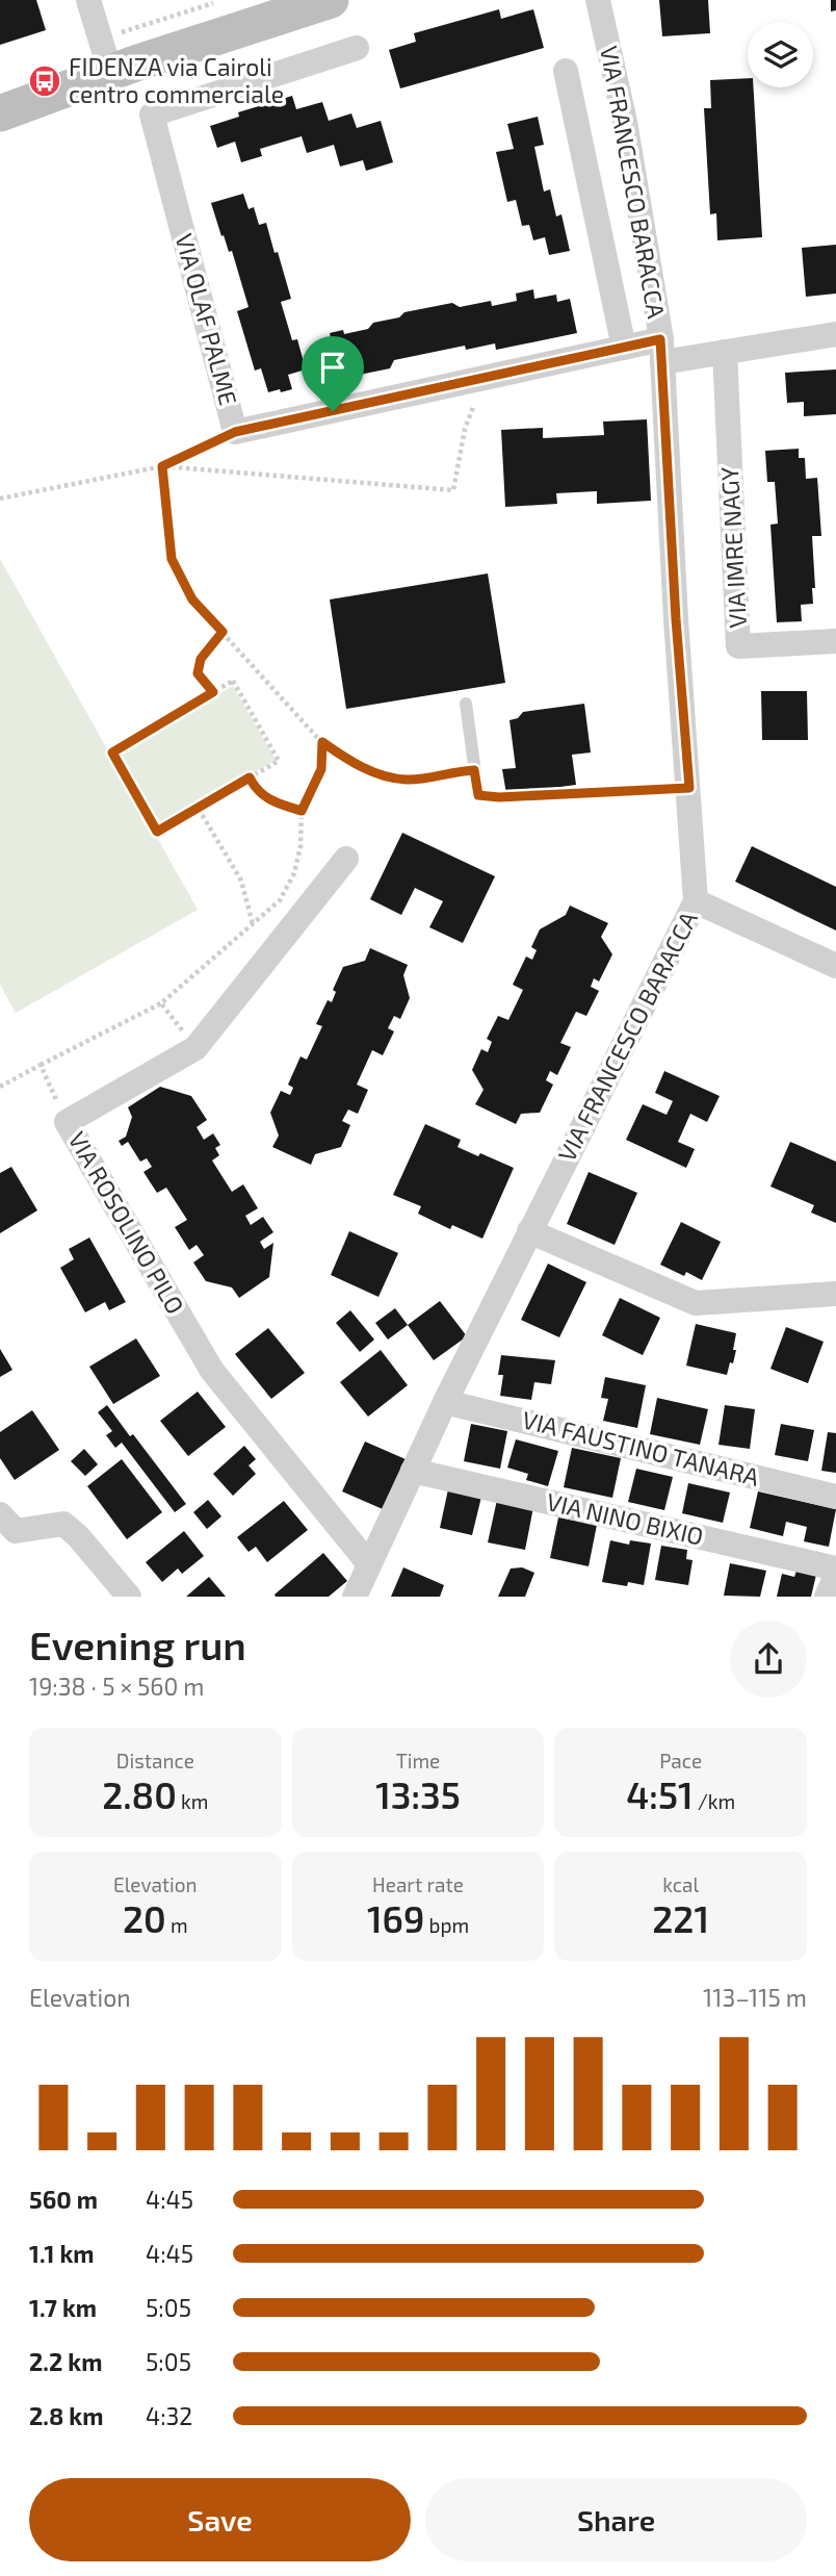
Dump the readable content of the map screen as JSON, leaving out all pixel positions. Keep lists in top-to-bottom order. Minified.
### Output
{"streets":{"street":["VIA FRANCESCO BARACCA","VIA OLAF PALME","VIA IMRE NAGY","VIA ROSOLINO PILO","VIA FAUSTINO TANARA","VIA NINO BIXIO"]},"crossings":[["VIA FRANCESCO BARACCA","VIA OLAF PALME"],["VIA FRANCESCO BARACCA","VIA ROSOLINO PILO"],["VIA FRANCESCO BARACCA","VIA FAUSTINO TANARA"],["VIA FRANCESCO BARACCA","VIA NINO BIXIO"]],"places":{"bus stop":["FIDENZA via Cairoli centro commerciale"]},"page":{"heading":["Evening run","19:38 · 5 × 560 m"],"stats":[["Distance","2.80 km"],["Time","13:35"],["Pace","4:51 /km"],["Elevation","20 m"],["Heart rate","169 bpm"],["kcal","221"]],"chart":["Elevation","113–115 m"],"list":[{"name":"560 m","note":"4:45"},{"name":"1.1 km","note":"4:45"},{"name":"1.7 km","note":"5:05"},{"name":"2.2 km","note":"5:05"},{"name":"2.8 km","note":"4:32"}],"buttons":["Save","Share"]}}
